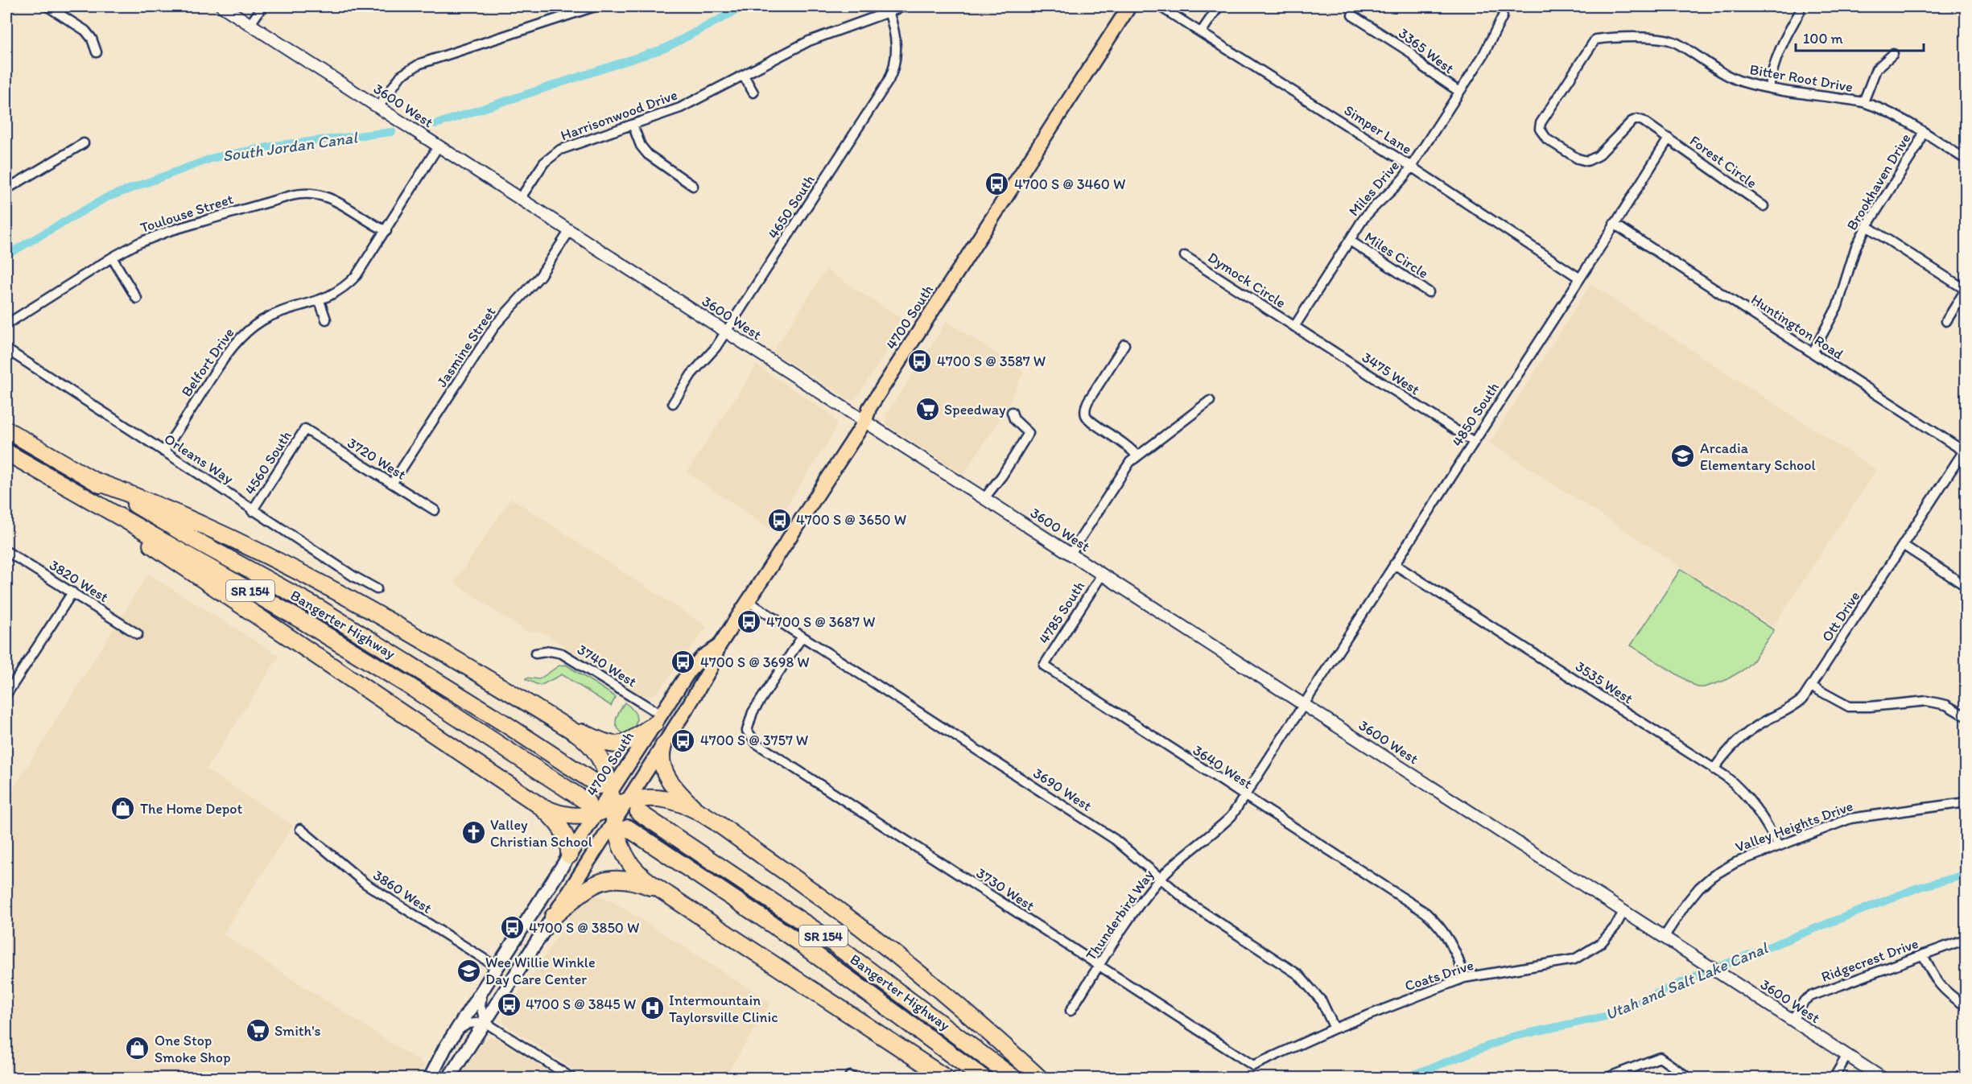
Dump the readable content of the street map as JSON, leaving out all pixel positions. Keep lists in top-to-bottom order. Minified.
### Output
{"streets":{"highway":["SR 154","Bangerter Highway"],"main road":["4700 South"],"street":["3365 West","Bitter Root Drive","3600 West","Harrisonwood Drive","Simper Lane","Forest Circle","Brookhaven Drive","Miles Drive","4650 South","Toulouse Street","Miles Circle","Dymock Circle","Huntington Road","Jasmine Street","Belfort Drive","3475 West","4850 South","Orleans Way","3720 West","4560 South","3820 West","4785 South","Ott Drive","3740 West","3535 West","3640 West","3690 West","Valley Heights Drive","3730 West","3860 West","Thunderbird Way","Ridgecrest Drive","Coats Drive"]},"crossings":[["3365 West","Miles Drive"],["Bitter Root Drive","Forest Circle"],["Bitter Root Drive","Brookhaven Drive"],["3600 West","Harrisonwood Drive"],["3600 West","4650 South"],["3600 West","4700 South"],["3600 West","Jasmine Street"],["3600 West","Belfort Drive"],["3600 West","4850 South"],["3600 West","4785 South"],["3600 West","Valley Heights Drive"],["3600 West","Thunderbird Way"],["3600 West","Ridgecrest Drive"],["3600 West","Coats Drive"],["Harrisonwood Drive","4650 South"],["Simper Lane","Miles Drive"],["Simper Lane","4850 South"],["Forest Circle","4850 South"],["Brookhaven Drive","Huntington Road"],["Miles Drive","Miles Circle"],["Miles Drive","Dymock Circle"],["Miles Drive","3475 West"],["Toulouse Street","Belfort Drive"],["Dymock Circle","3475 West"],["4700 South","Bangerter Highway"],["4700 South","3740 West"],["4700 South","3690 West"],["4700 South","3860 West"],["Huntington Road","4850 South"],["Huntington Road","Ott Drive"],["Jasmine Street","3720 West"],["Belfort Drive","Orleans Way"],["3475 West","4850 South"],["4850 South","3535 West"],["4850 South","Thunderbird Way"],["Orleans Way","4560 South"],["3720 West","4560 South"],["4785 South","3640 West"],["Ott Drive","3535 West"],["3535 West","Valley Heights Drive"],["3640 West","Thunderbird Way"],["3640 West","Coats Drive"],["3690 West","3730 West"],["3690 West","Thunderbird Way"],["3690 West","Coats Drive"],["3730 West","Thunderbird Way"],["3730 West","Coats Drive"]],"water":["South Jordan Canal","Utah and Salt Lake Canal"],"places":{"bus stop":["4700 S @ 3460 W","4700 S @ 3587 W","4700 S @ 3650 W","4700 S @ 3687 W","4700 S @ 3698 W","4700 S @ 3757 W","4700 S @ 3850 W","4700 S @ 3845 W"],"supermarket":["Speedway","Smith's"],"school or university":["Arcadia Elementary School","Wee Willie Winkle Day Care Center"],"shop":["The Home Depot","One Stop Smoke Shop"],"church":["Valley Christian School"],"hospital":["Intermountain Taylorsville Clinic"]},"scale_bar":"100 m"}
